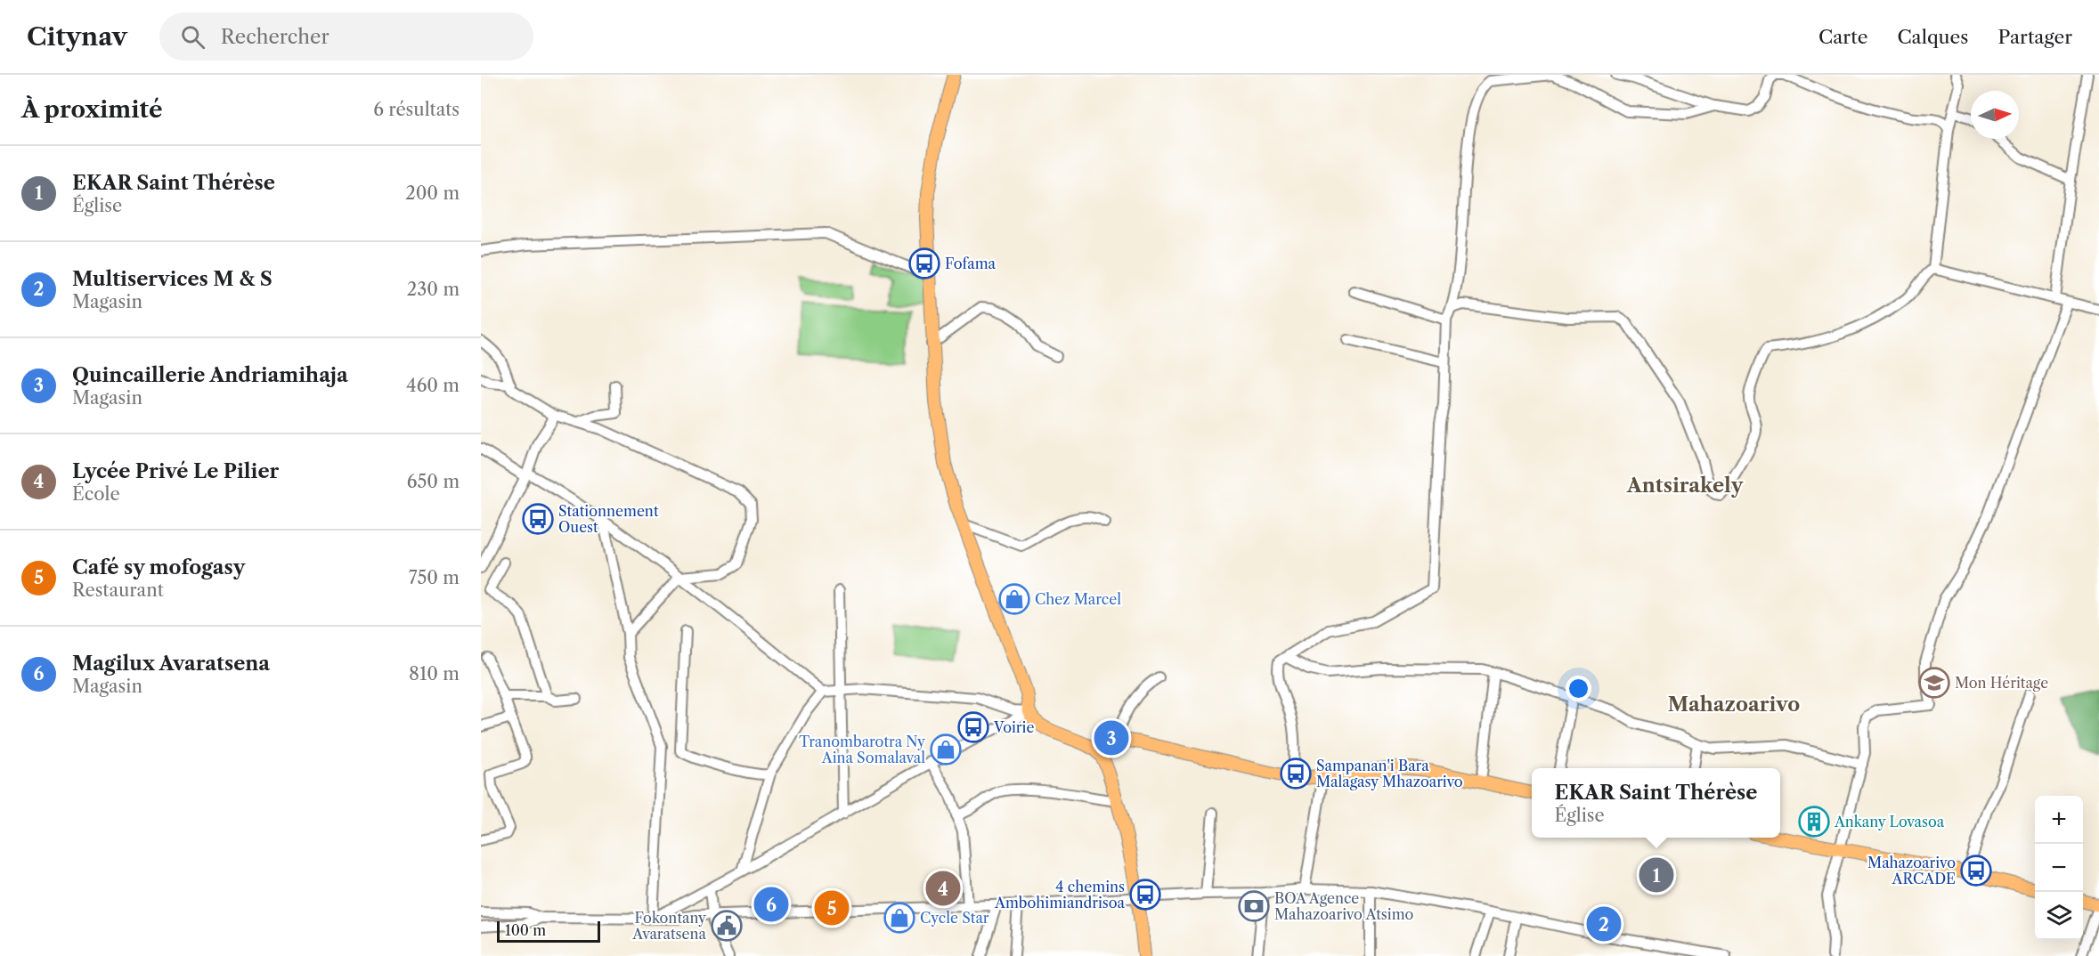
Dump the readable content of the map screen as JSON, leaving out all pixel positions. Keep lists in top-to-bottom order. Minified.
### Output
{"districts":["Antsirakely","Mahazoarivo"],"places":{"bus stop":["Fofama","Stationnement Ouest","Voirie","Sampanan'i Bara Malagasy Mhazoarivo","Mahazoarivo ARCADE","4 chemins Ambohimiandrisoa"],"shop":["Chez Marcel","Tranombarotra Ny Aina Somalaval","Cycle Star"],"school or university":["Mon Héritage"],"building":["Ankany Lovasoa"],"bank":["BOA Agence Mahazoarivo Atsimo"],"public building":["Fokontany Avaratsena"]},"scale_bar":"100 m","north":"right","page":{"header":"Citynav","search":"Rechercher","nav":["Carte","Calques","Partager"],"heading":["À proximité","6 résultats"],"list":[{"mark":"1","name":"EKAR Saint Thérèse","note":"Église","value":"200 m"},{"mark":"2","name":"Multiservices M & S","note":"Magasin","value":"230 m"},{"mark":"3","name":"Quincaillerie Andriamihaja","note":"Magasin","value":"460 m"},{"mark":"4","name":"Lycée Privé Le Pilier","note":"École","value":"650 m"},{"mark":"5","name":"Café sy mofogasy","note":"Restaurant","value":"750 m"},{"mark":"6","name":"Magilux Avaratsena","note":"Magasin","value":"810 m"}],"pins":["3","1","4","6","5","2"],"popup":["EKAR Saint Thérèse","Église"],"map_buttons":["+","−"],"scale":"100 m"}}
